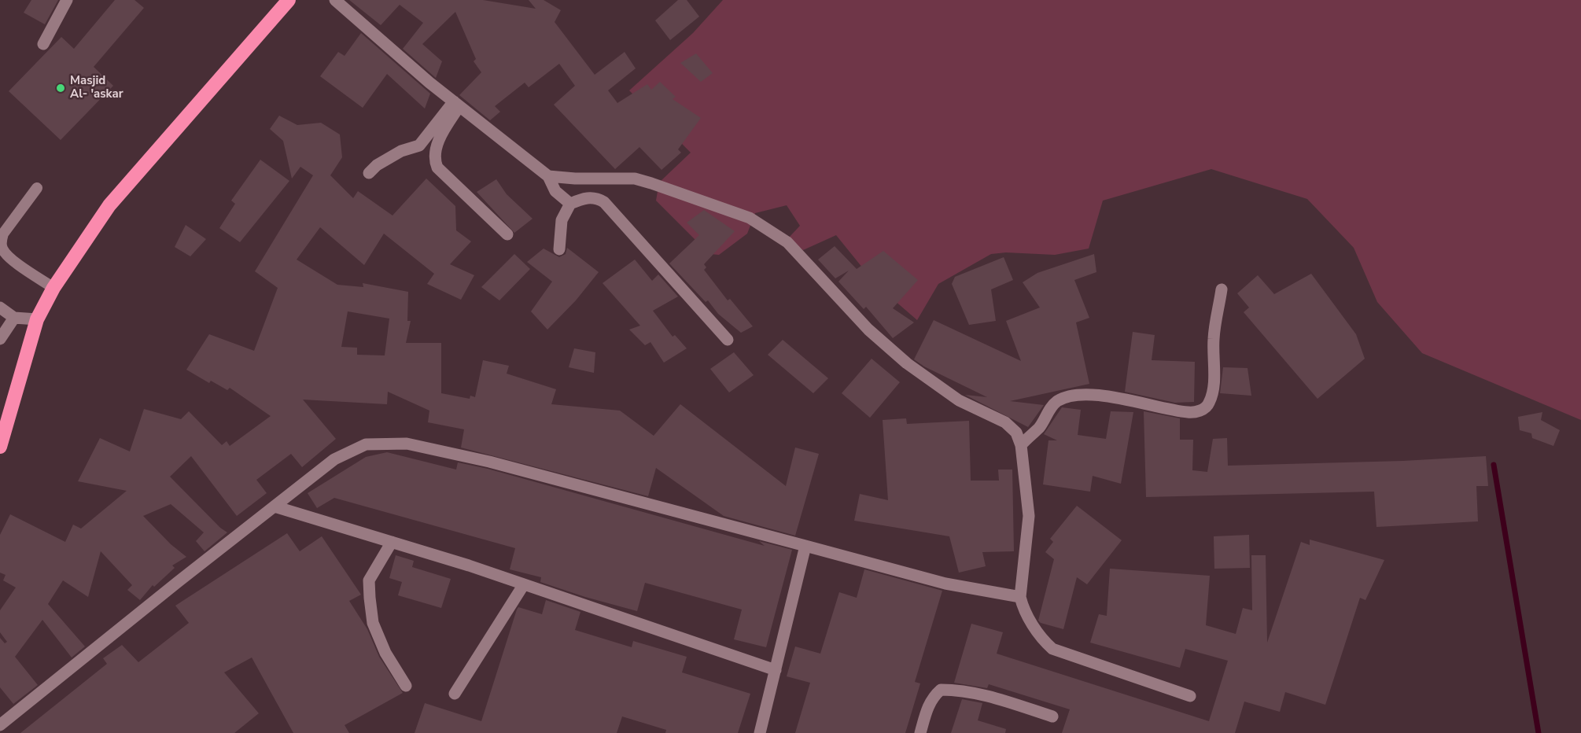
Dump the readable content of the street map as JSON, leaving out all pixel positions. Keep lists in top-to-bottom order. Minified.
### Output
{"places":["Masjid Al- 'askar"]}
